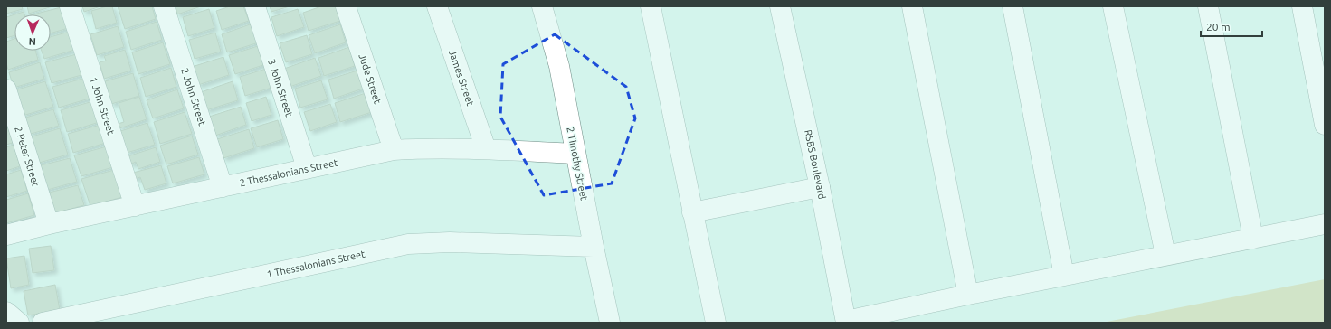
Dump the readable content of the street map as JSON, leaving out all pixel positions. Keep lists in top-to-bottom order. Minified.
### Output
{"streets":{"street":["James Street","Jude Street","3 John Street","2 John Street","1 John Street","2 Peter Street","2 Timothy Street","RSBS Boulevard","2 Thessalonians Street","1 Thessalonians Street"]},"crossings":[["James Street","2 Thessalonians Street"],["Jude Street","2 Thessalonians Street"],["3 John Street","2 Thessalonians Street"],["2 John Street","2 Thessalonians Street"],["1 John Street","2 Thessalonians Street"],["2 Peter Street","2 Thessalonians Street"],["2 Timothy Street","2 Thessalonians Street"],["2 Timothy Street","1 Thessalonians Street"]],"scale_bar":"20 m","north":"bottom"}
